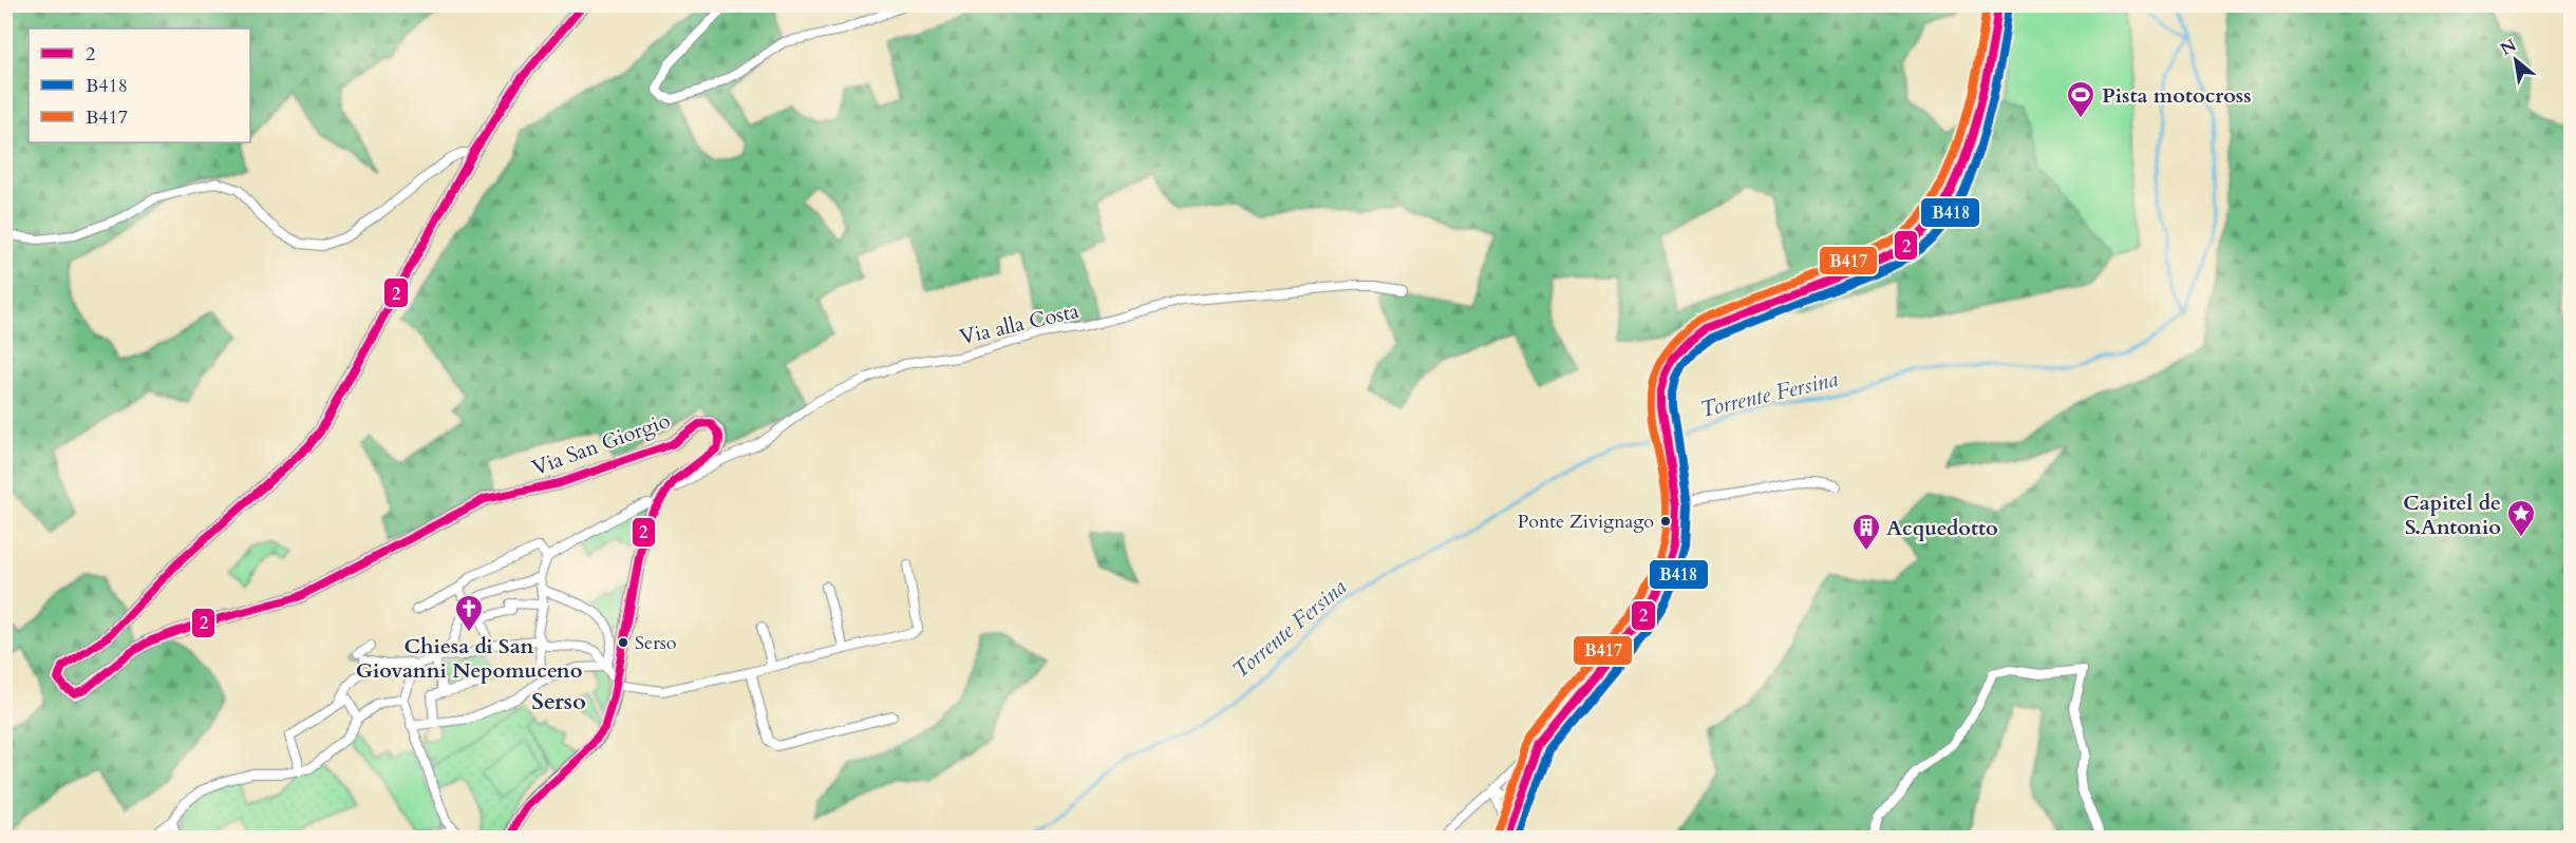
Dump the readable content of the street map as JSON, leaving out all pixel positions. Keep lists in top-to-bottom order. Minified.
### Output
{"streets":{"street":["Via alla Costa","Via San Giorgio"]},"crossings":[["Via alla Costa","Via San Giorgio"]],"districts":["Serso"],"water":["Torrente Fersina"],"places":{"sports":["Pista motocross"],"other":["Ponte Zivignago","Serso"],"place":["Capitel de S.Antonio"],"building":["Acquedotto"],"church":["Chiesa di San Giovanni Nepomuceno"]},"lines":["transit line 2","transit line B417","transit line B418"],"legend":["2","B418","B417"],"north":"top left"}
